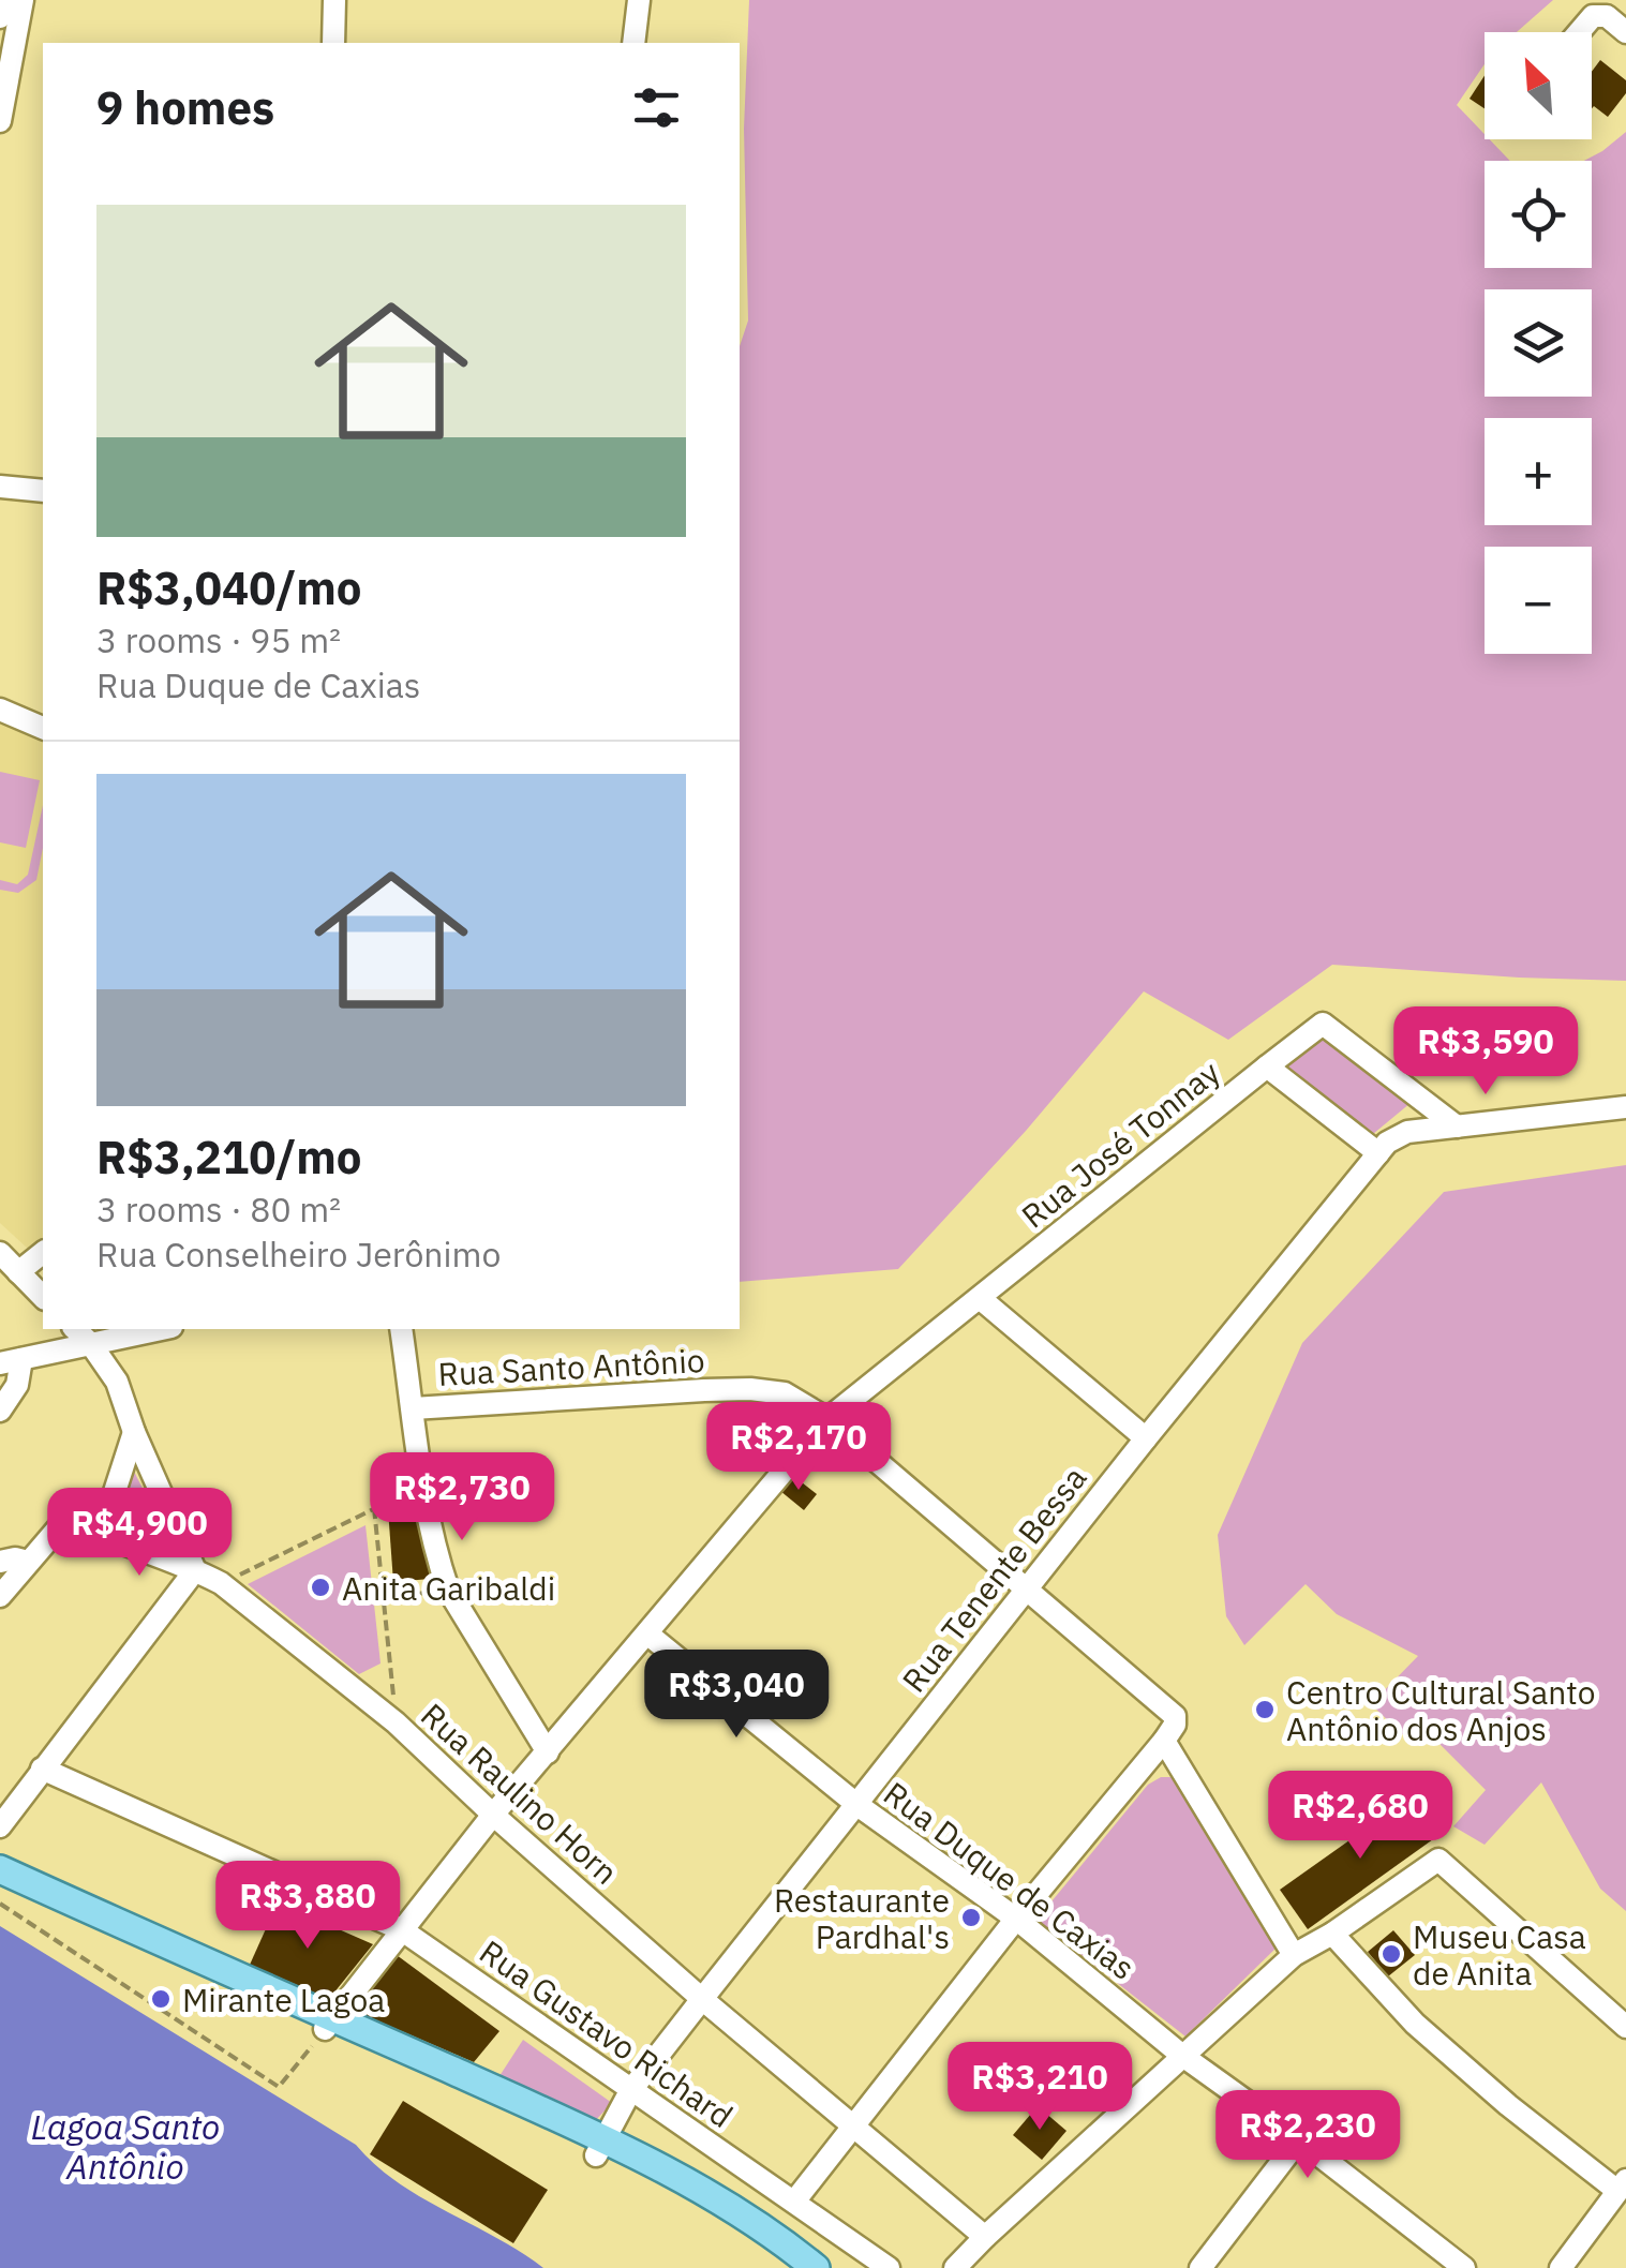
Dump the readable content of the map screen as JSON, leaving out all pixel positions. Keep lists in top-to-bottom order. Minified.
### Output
{"streets":{"street":["Rua José Tonnay","Rua Santo Antônio","Rua Tenente Bessa","Rua Raulino Horn","Rua Duque de Caxias","Rua Gustavo Richard"]},"crossings":[["Rua José Tonnay","Rua Santo Antônio"],["Rua José Tonnay","Rua Raulino Horn"],["Rua José Tonnay","Rua Duque de Caxias"],["Rua José Tonnay","Rua Gustavo Richard"],["Rua Santo Antônio","Rua Tenente Bessa"],["Rua Tenente Bessa","Rua Raulino Horn"],["Rua Tenente Bessa","Rua Duque de Caxias"],["Rua Tenente Bessa","Rua Gustavo Richard"]],"water":["Lagoa Santo Antônio"],"places":["Anita Garibaldi","Centro Cultural Santo Antônio dos Anjos","Restaurante Pardhal's","Museu Casa de Anita","Mirante Lagoa"],"north":"top left","page":{"map_buttons":["+","−"],"heading":"9 homes","list":[{"name":"R$3,040/mo","note":"3 rooms · 95 m² · Rua Duque de Caxias"},{"name":"R$3,210/mo","note":"3 rooms · 80 m² · Rua Conselheiro Jerônimo"}],"price":["R$3,590","R$2,170","R$2,730","R$4,900","R$3,040","R$2,680","R$3,880","R$3,210","R$2,230"]}}
